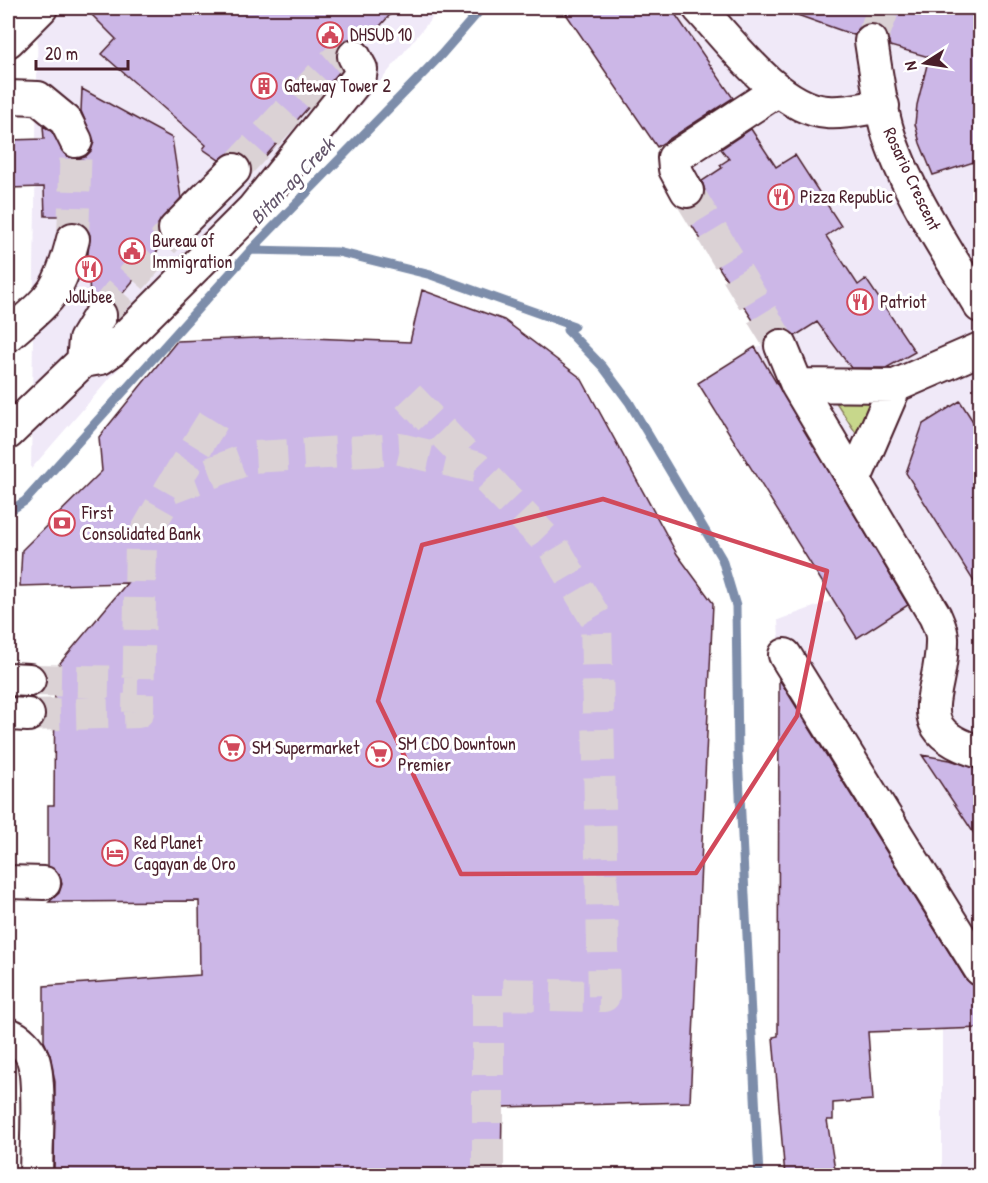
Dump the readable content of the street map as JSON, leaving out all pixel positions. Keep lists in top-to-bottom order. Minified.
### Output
{"streets":{"street":["Rosario Crescent"]},"water":["Bitan-ag Creek"],"places":{"public building":["DHSUD 10","Bureau of Immigration"],"building":["Gateway Tower 2"],"restaurant":["Pizza Republic","Jollibee","Patriot"],"bank":["First Consolidated Bank"],"supermarket":["SM Supermarket","SM CDO Downtown Premier"],"hotel":["Red Planet Cagayan de Oro"]},"scale_bar":"20 m","north":"left"}
